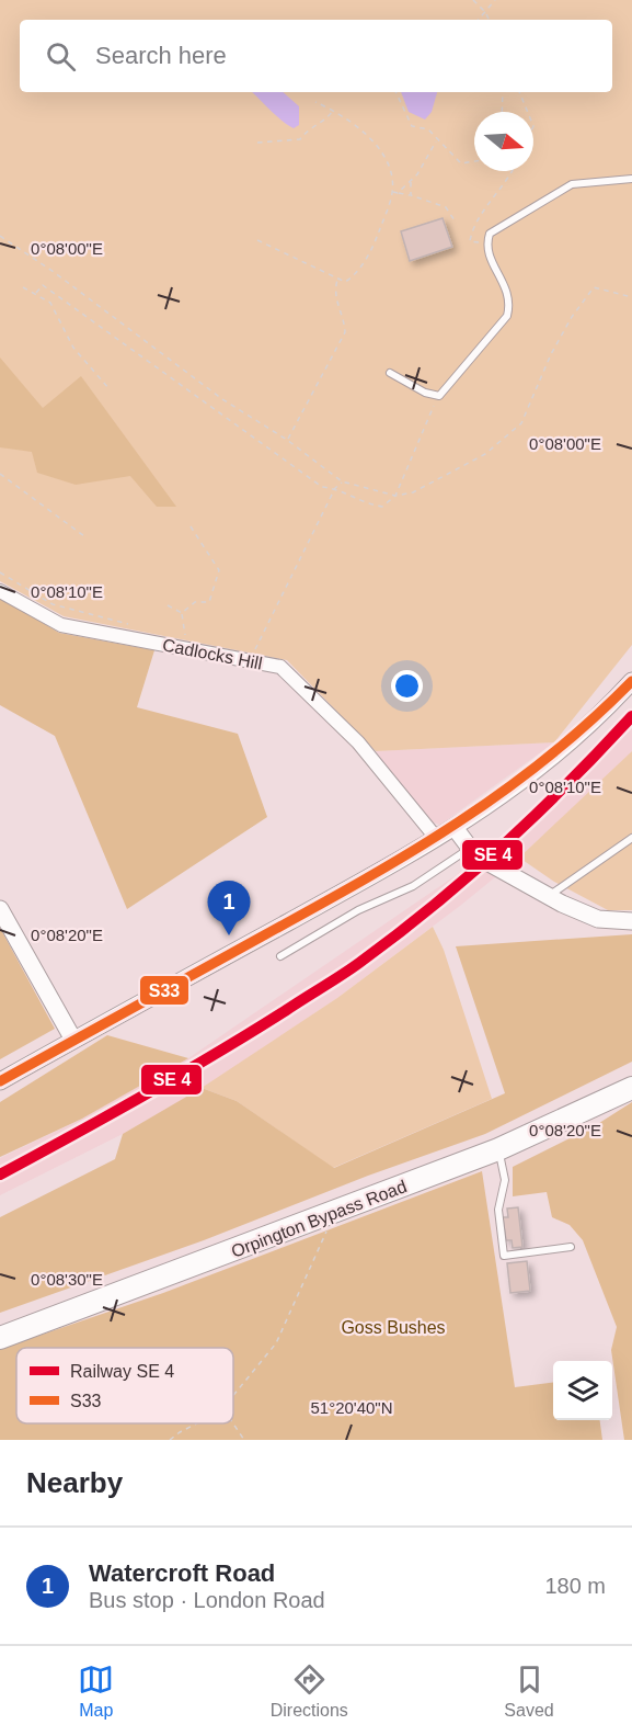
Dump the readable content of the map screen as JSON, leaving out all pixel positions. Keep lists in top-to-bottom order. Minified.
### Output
{"streets":{"main road":["Orpington Bypass Road"],"street":["Cadlocks Hill"]},"parks":["Goss Bushes"],"lines":["transit line S33"],"legend":["Railway SE 4","S33"],"north":"right","page":{"search":"Search here","pins":"1","heading":"Nearby","list":[{"mark":"1","name":"Watercroft Road","note":"Bus stop · London Road","value":"180 m"}],"nav":["Map","Directions","Saved"]},"coordinates":["0°08'00\"E","0°08'10\"E","0°08'20\"E","0°08'30\"E","51°20'40\"N"]}
